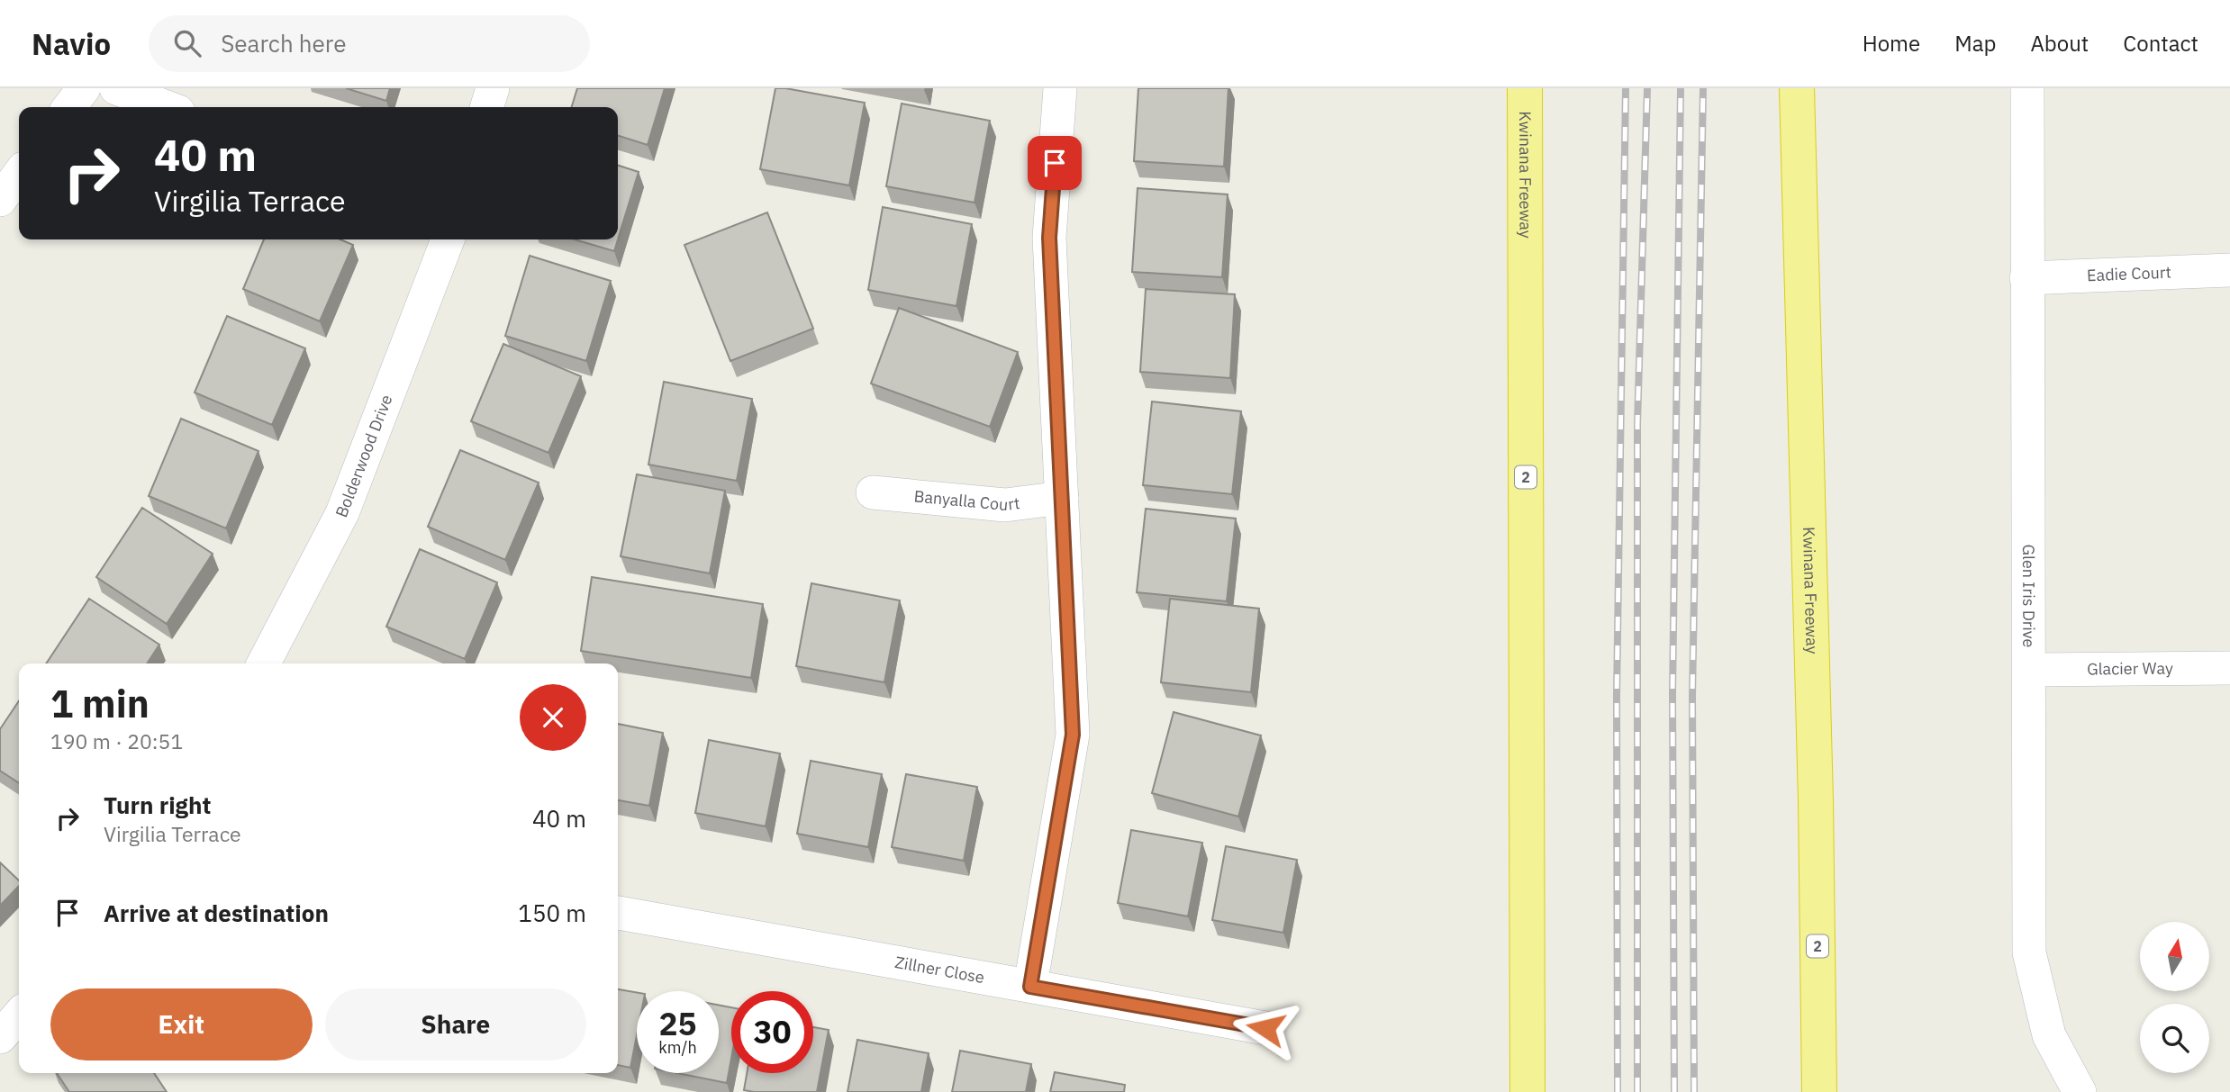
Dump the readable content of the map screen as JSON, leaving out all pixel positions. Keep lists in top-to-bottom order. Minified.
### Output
{"streets":{"highway":["Kwinana Freeway","2"],"street":["Eadie Court","Bolderwood Drive","Banyalla Court","Glen Iris Drive","Glacier Way","Zillner Close"]},"crossings":[["Eadie Court","Glen Iris Drive"],["Glen Iris Drive","Glacier Way"]],"north":"top","page":{"header":"Navio","search":"Search here","nav":["Home","Map","About","Contact"],"turn":["40 m","Virgilia Terrace"],"heading":["1 min","190 m · 20:51"],"list":[{"name":"Turn right","note":"Virgilia Terrace","value":"40 m"},{"name":"Arrive at destination","value":"150 m"}],"buttons":["Exit","Share"],"speed":"25 km/h","limit":"30"}}
